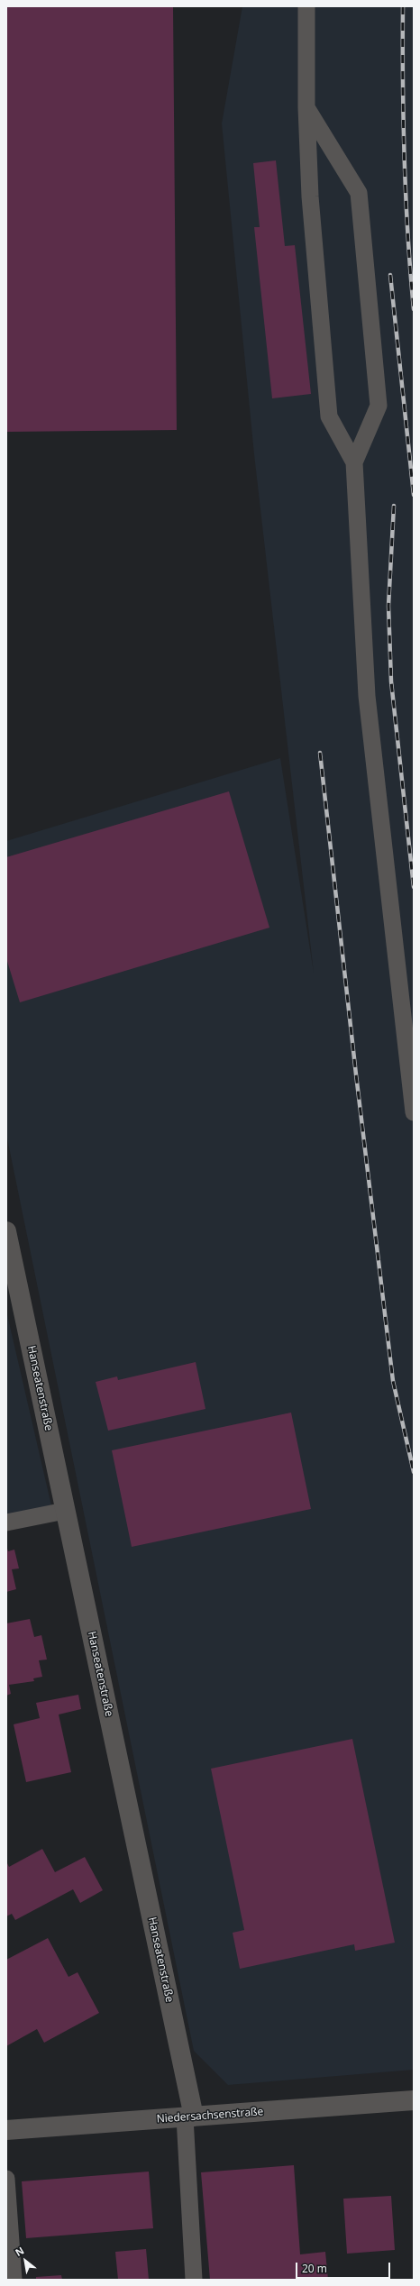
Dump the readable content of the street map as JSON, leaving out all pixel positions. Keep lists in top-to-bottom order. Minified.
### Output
{"streets":{"street":["Hanseatenstraße","Niedersachsenstraße"]},"crossings":[["Hanseatenstraße","Niedersachsenstraße"]],"scale_bar":"20 m","north":"top left"}
